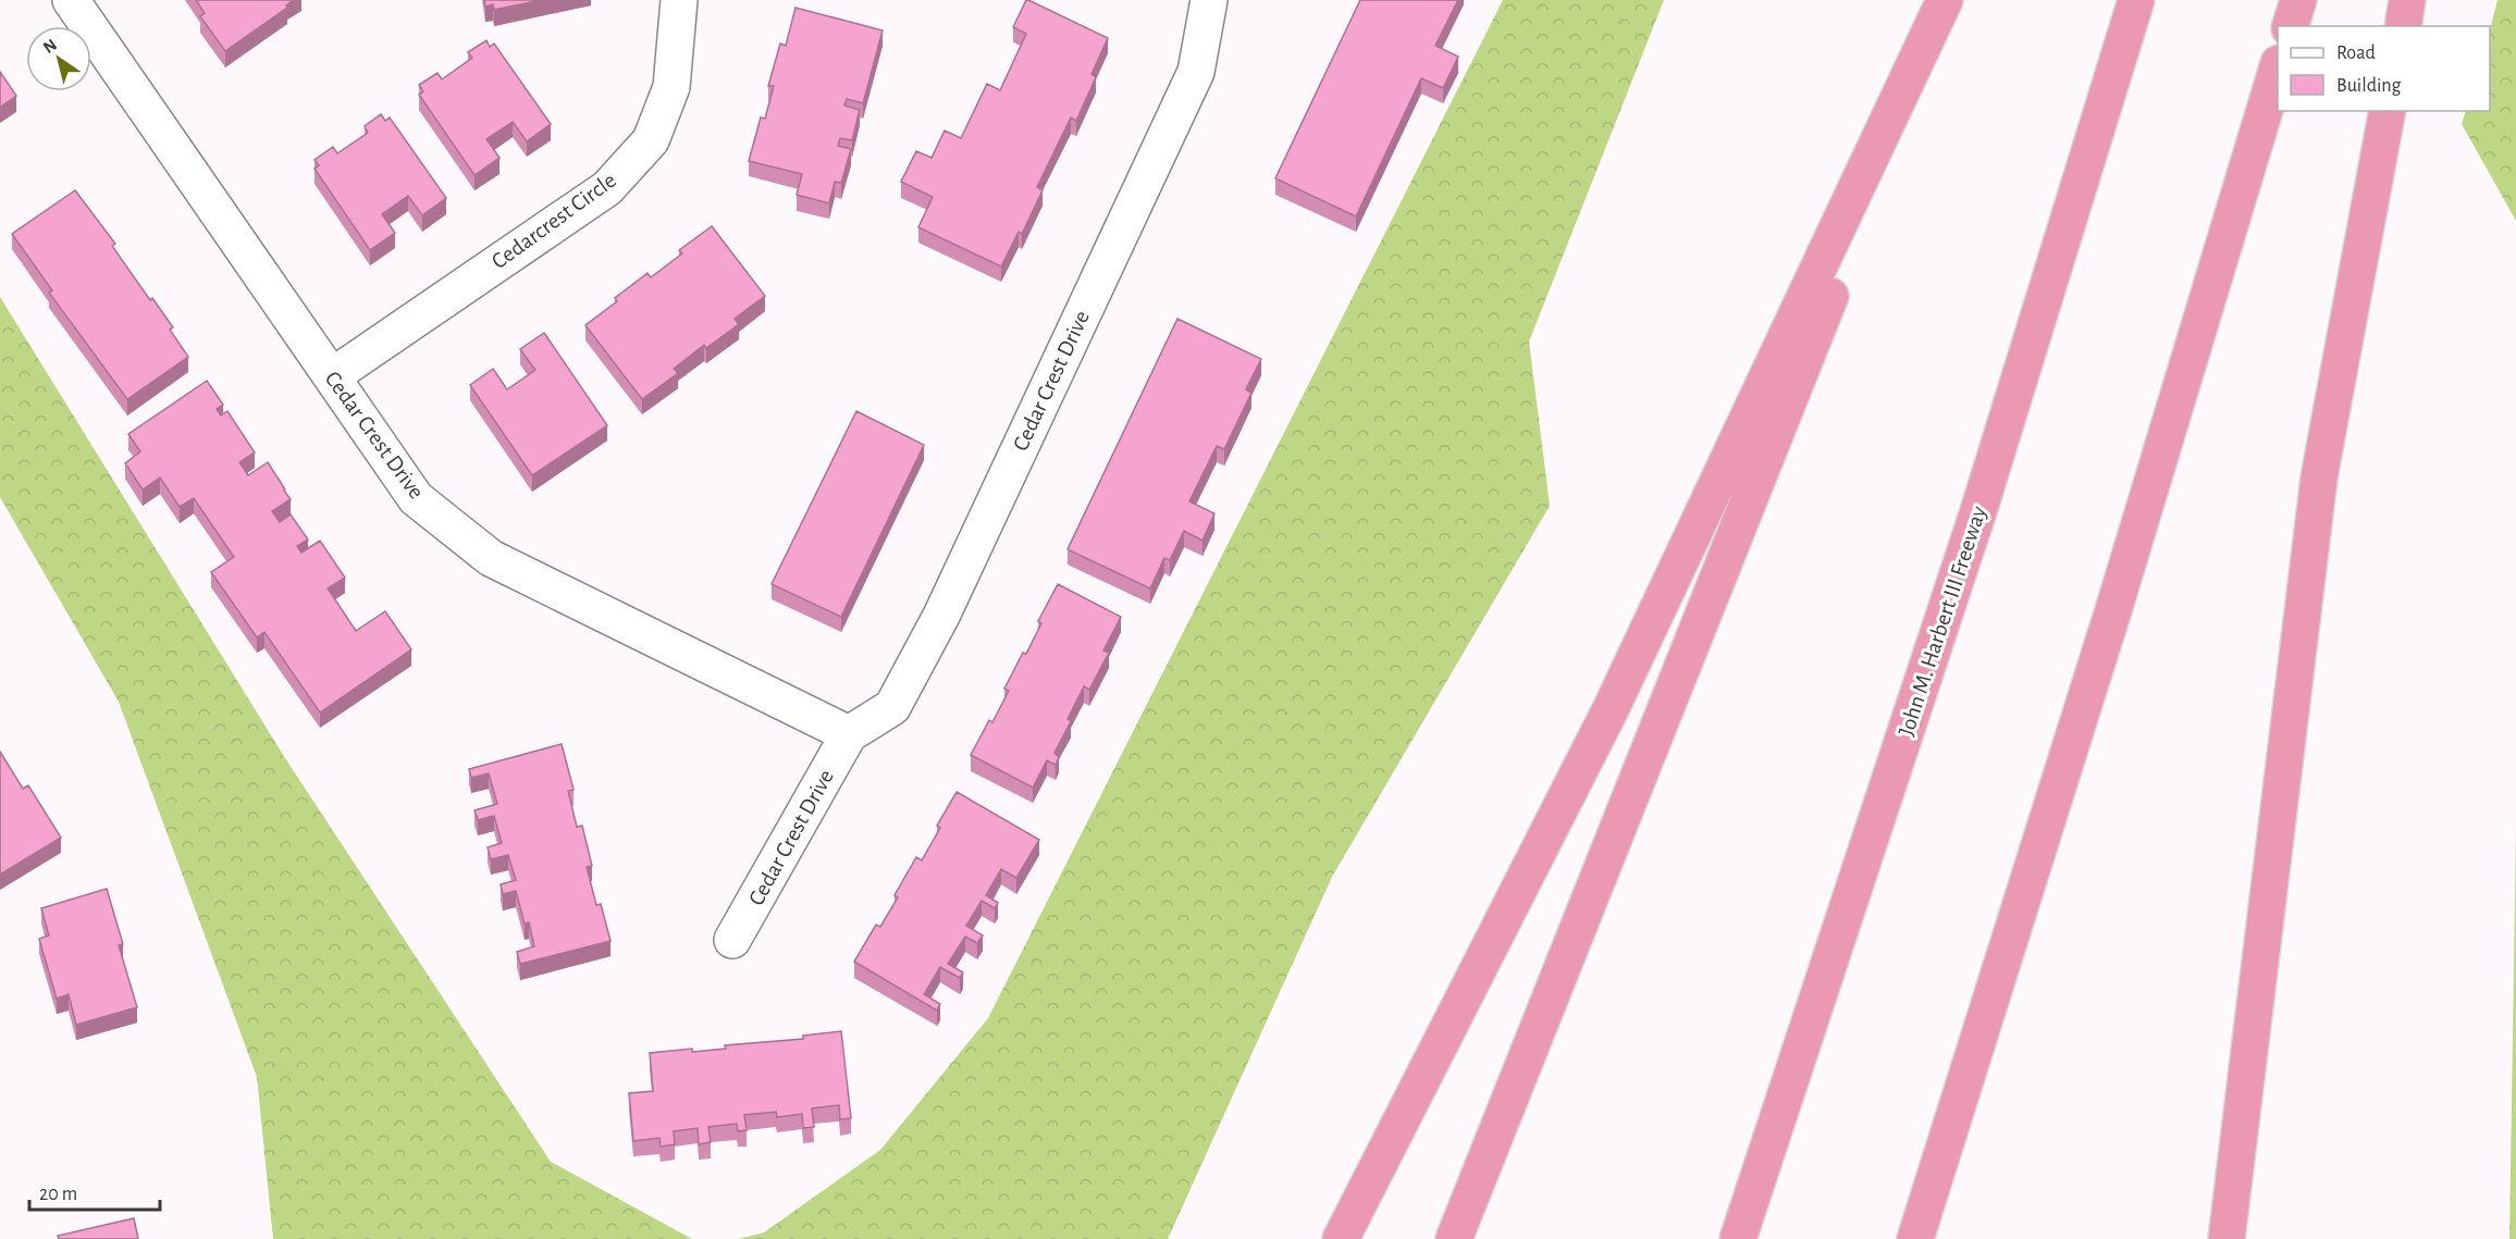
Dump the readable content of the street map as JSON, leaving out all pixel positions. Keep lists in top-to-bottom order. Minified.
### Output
{"streets":{"highway":["John M. Harbert III Freeway"],"street":["Cedarcrest Circle","Cedar Crest Drive"]},"crossings":[["Cedarcrest Circle","Cedar Crest Drive"]],"legend":["Road","Building"],"scale_bar":"20 m","north":"top left"}
